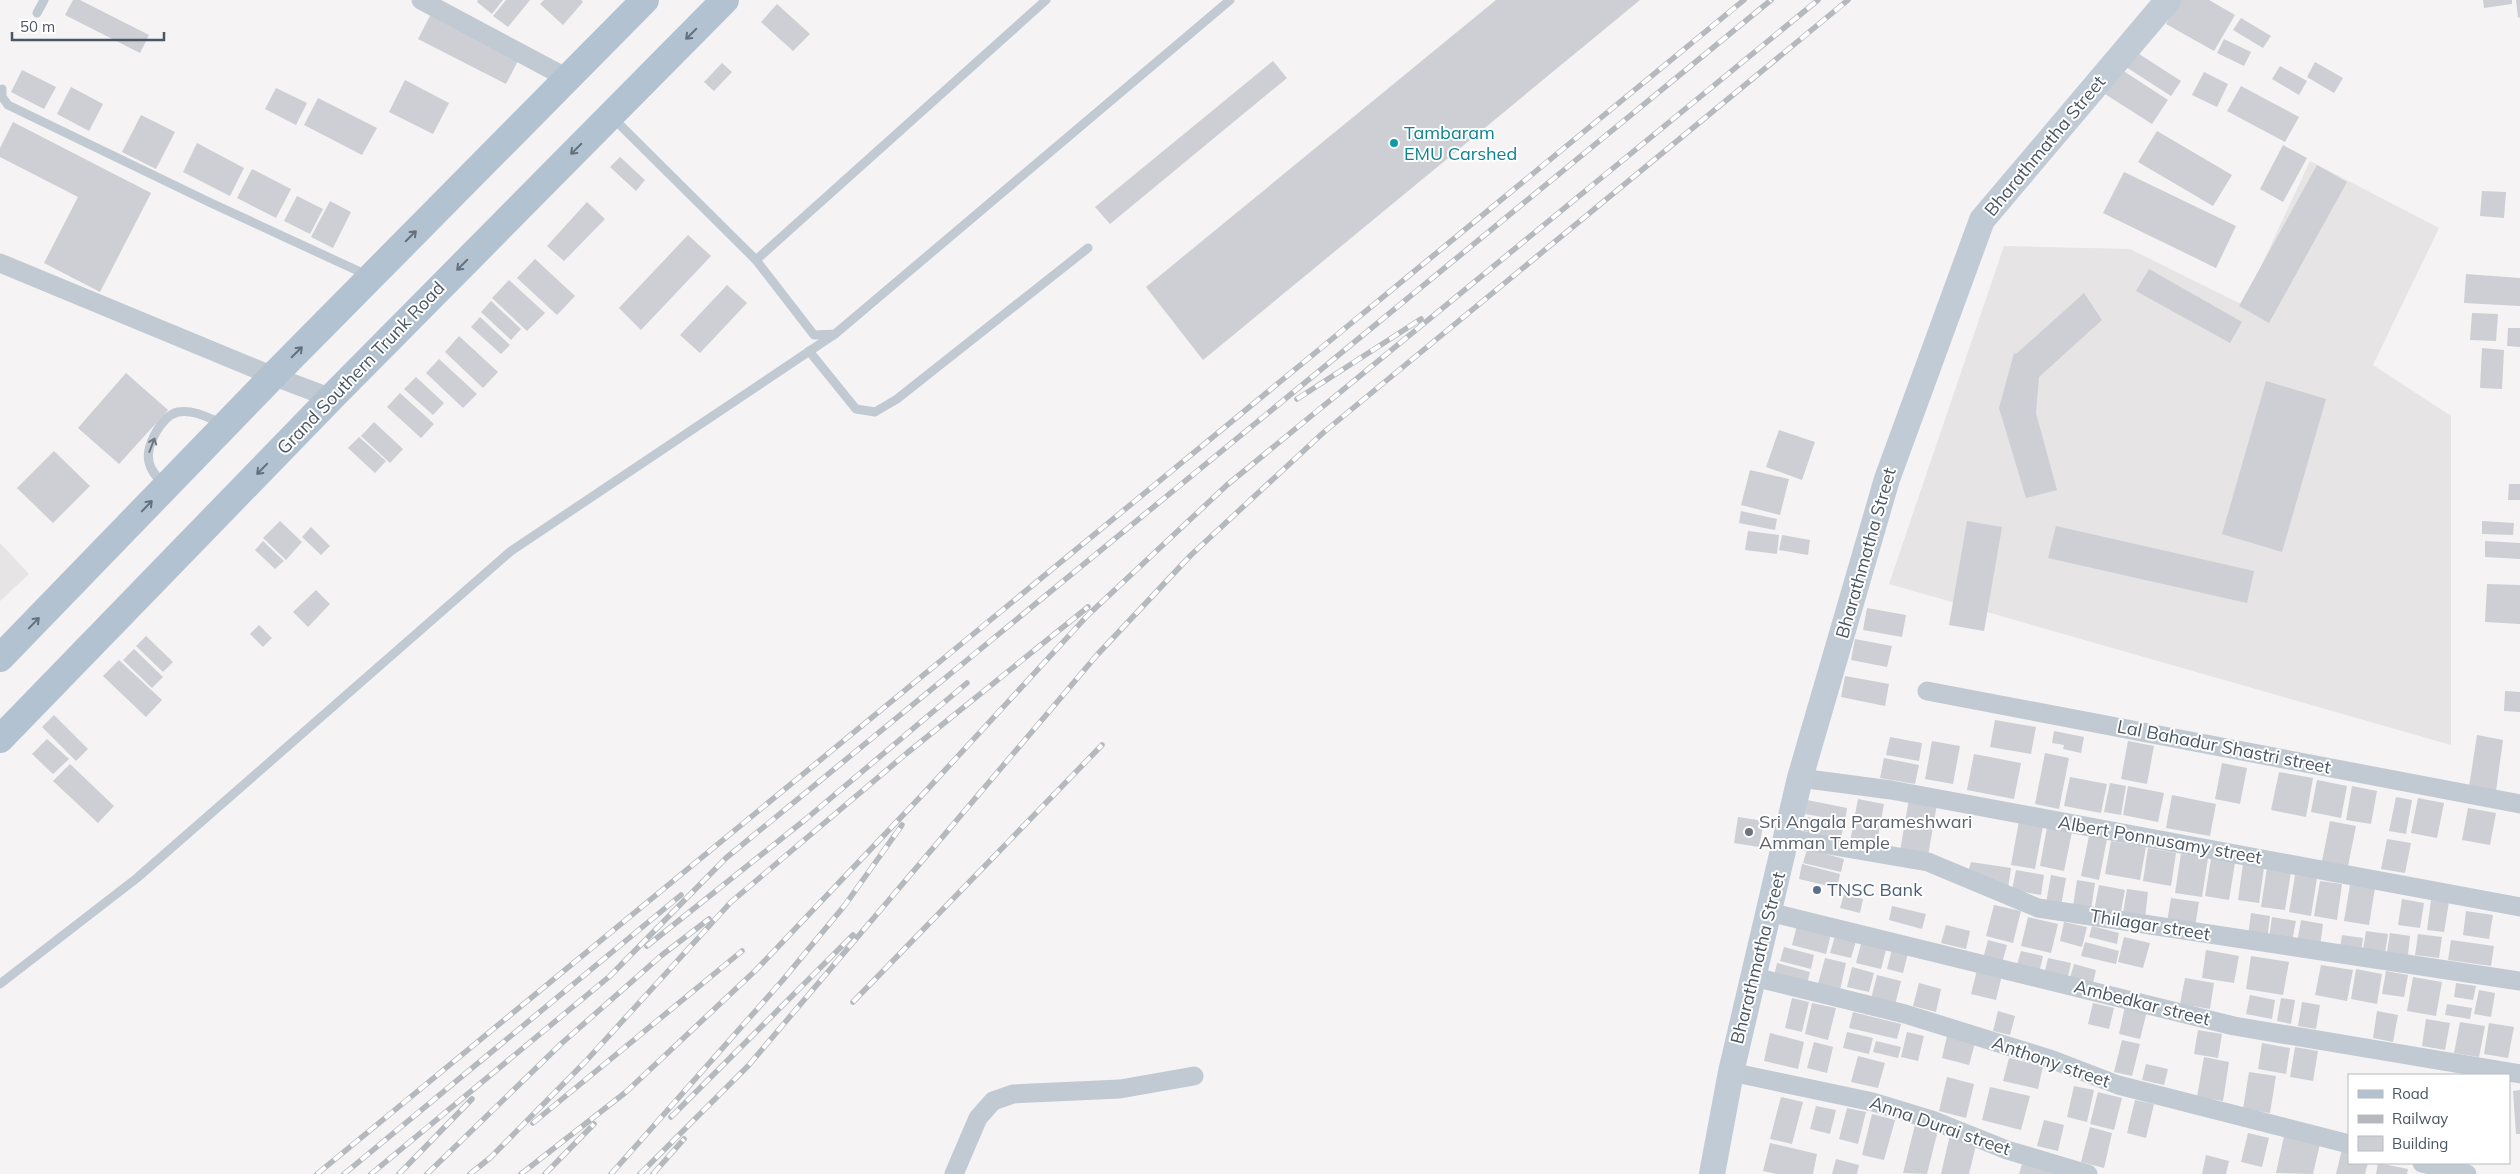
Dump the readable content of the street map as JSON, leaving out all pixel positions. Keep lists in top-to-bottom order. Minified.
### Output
{"streets":{"main road":["Grand Southern Trunk Road"],"street":["Bharathmatha Street","Lal Bahadur Shastri street","Albert Ponnusamy street","Thilagar street","Ambedkar street","Anthony street","Anna Durai street"]},"crossings":[["Bharathmatha Street","Albert Ponnusamy street"],["Bharathmatha Street","Thilagar street"],["Bharathmatha Street","Ambedkar street"],["Bharathmatha Street","Anthony street"],["Bharathmatha Street","Anna Durai street"]],"places":["Tambaram EMU Carshed","Sri Angala Parameshwari Amman Temple","TNSC Bank"],"legend":["Road","Railway","Building"],"scale_bar":"50 m"}
